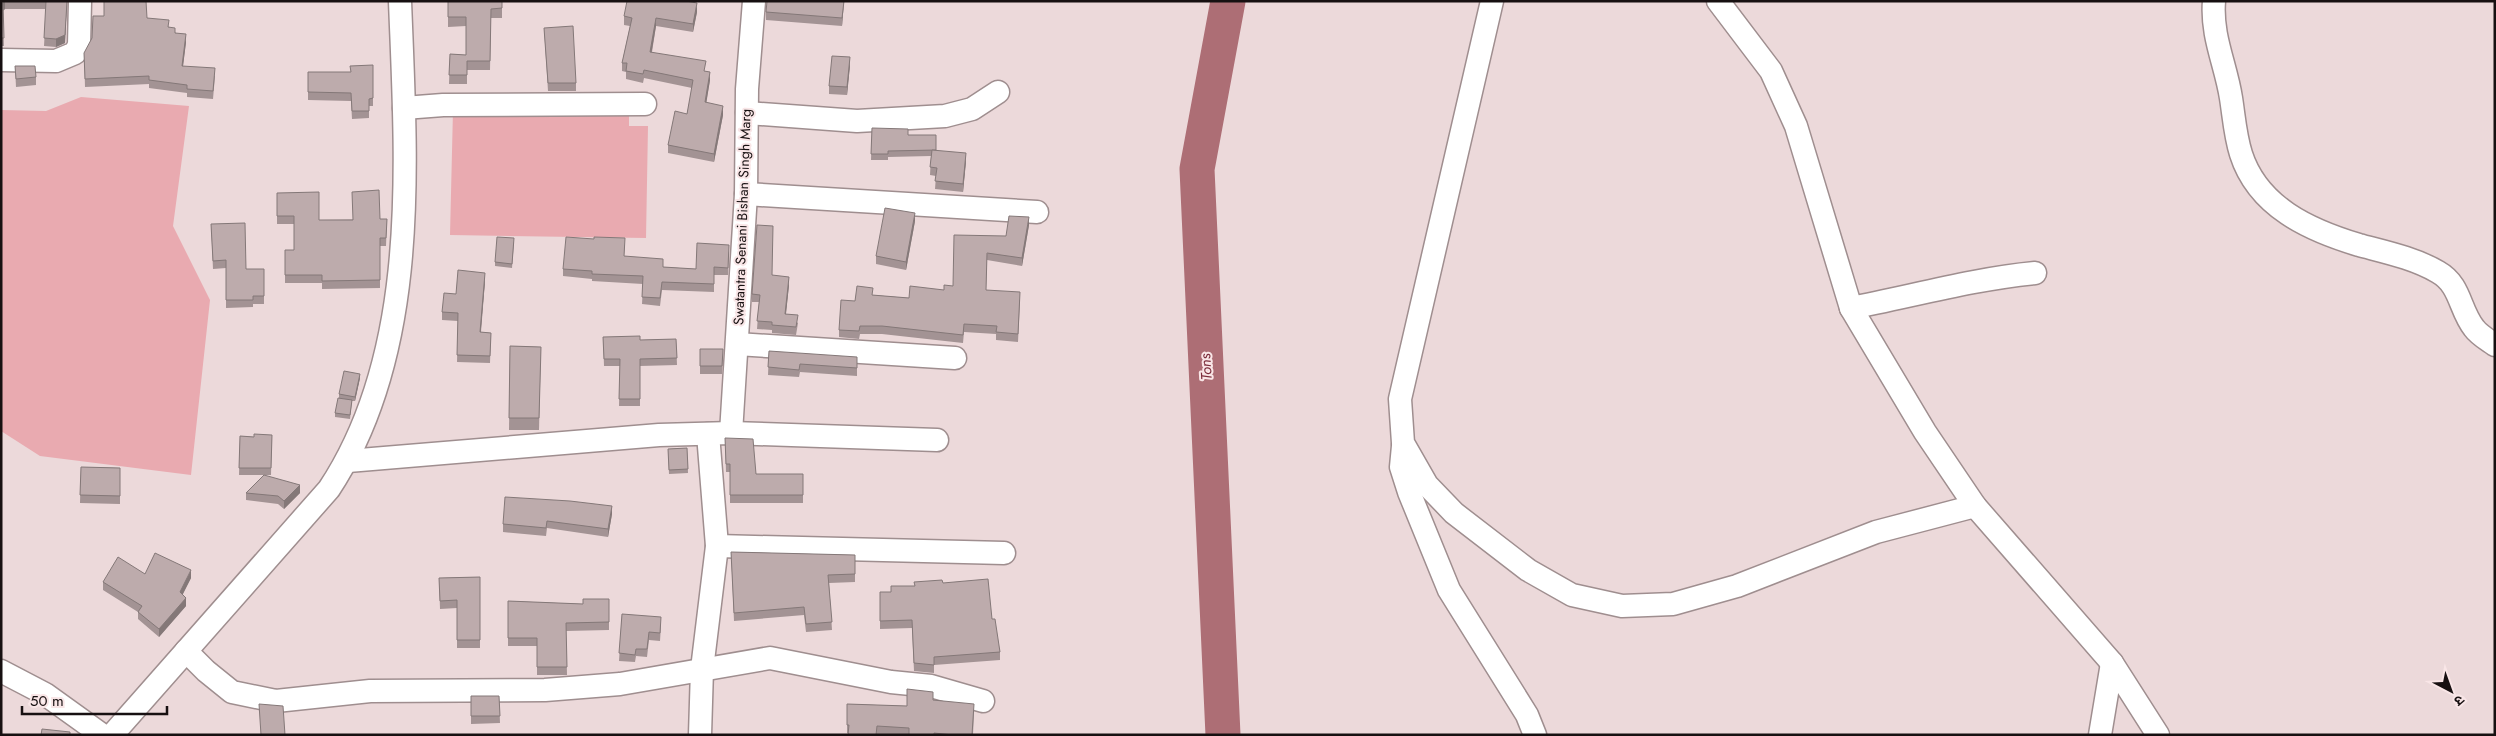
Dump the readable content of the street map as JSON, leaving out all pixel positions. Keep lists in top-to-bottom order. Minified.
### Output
{"streets":{"street":["Swatantra Senani Bishan Singh Marg"]},"water":["Tons"],"scale_bar":"50 m","north":"bottom right"}
